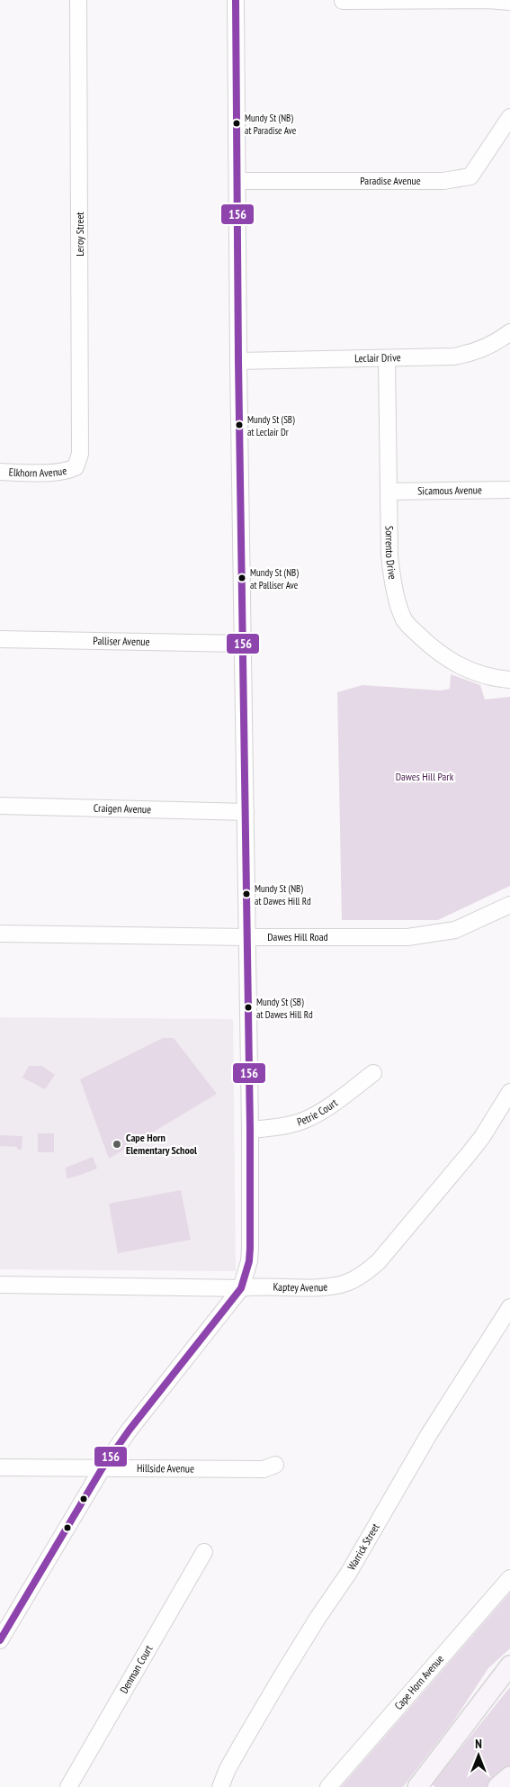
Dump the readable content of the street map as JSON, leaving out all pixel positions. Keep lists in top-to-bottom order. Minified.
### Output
{"streets":{"street":["Paradise Avenue","Leroy Street","Leclair Drive","Elkhorn Avenue","Sicamous Avenue","Sorrento Drive","Palliser Avenue","Craigen Avenue","Dawes Hill Road","Petrie Court","Kaptey Avenue","Hillside Avenue","Warrick Street","Denman Court","Cape Horn Avenue"]},"crossings":[["Leroy Street","Elkhorn Avenue"],["Leclair Drive","Sorrento Drive"],["Sicamous Avenue","Sorrento Drive"]],"parks":["Dawes Hill Park"],"places":["Mundy St (NB) at Paradise Ave","Mundy St (SB) at Leclair Dr","Mundy St (NB) at Palliser Ave","Mundy St (NB) at Dawes Hill Rd","Mundy St (SB) at Dawes Hill Rd","Cape Horn Elementary School"],"lines":["transit line 156"],"north":"top"}
